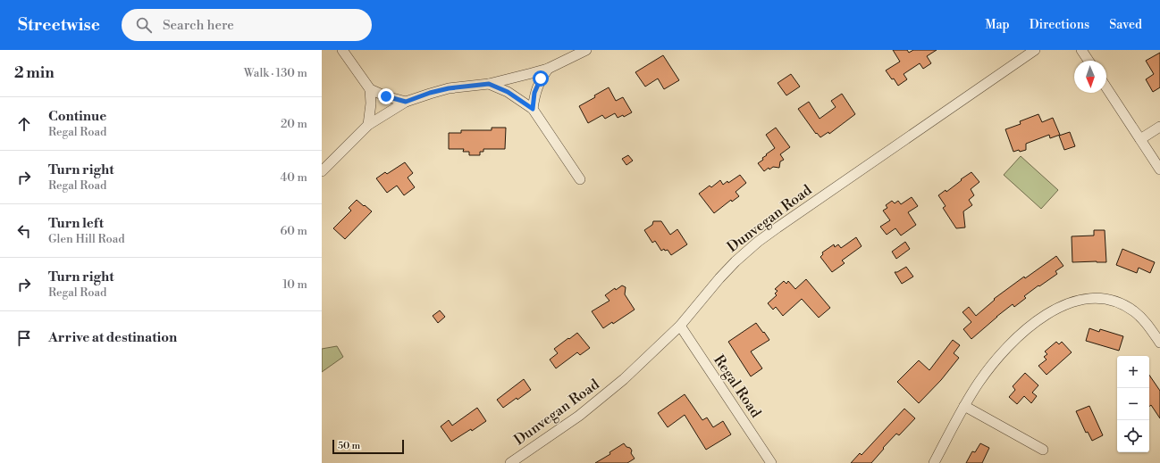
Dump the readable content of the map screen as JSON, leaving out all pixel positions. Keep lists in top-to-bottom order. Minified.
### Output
{"streets":{"street":["Dunvegan Road","Regal Road"]},"crossings":[["Dunvegan Road","Regal Road"]],"scale_bar":"50 m","north":"bottom","page":{"header":"Streetwise","search":"Search here","nav":["Map","Directions","Saved"],"heading":["2 min","Walk · 130 m"],"list":[["Continue","Regal Road","20 m"],["Turn right","Regal Road","40 m"],["Turn left","Glen Hill Road","60 m"],["Turn right","Regal Road","10 m"],"Arrive at destination"],"map_buttons":["+","−"],"scale":"50 m"}}
